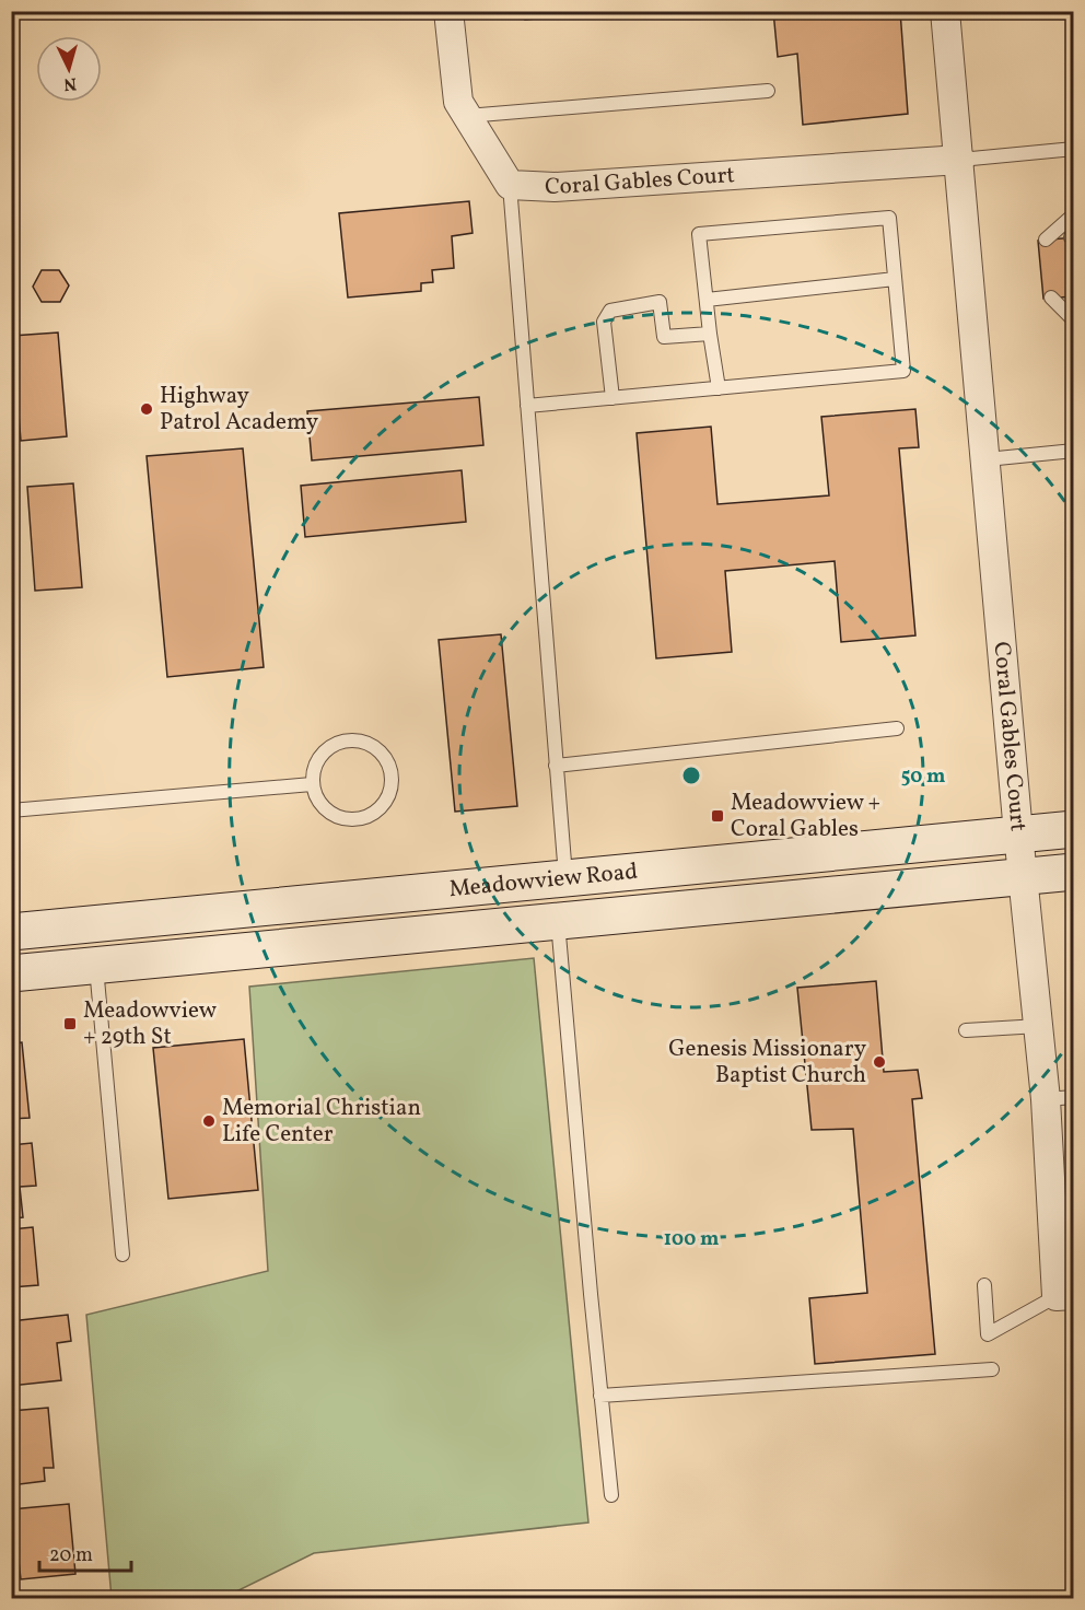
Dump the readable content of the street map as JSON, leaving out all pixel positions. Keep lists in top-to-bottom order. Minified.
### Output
{"streets":{"main road":["Meadowview Road"],"street":["Coral Gables Court"]},"crossings":[["Coral Gables Court","Meadowview Road"]],"places":{"other":["Highway Patrol Academy","Genesis Missionary Baptist Church","Memorial Christian Life Center"],"transit":["Meadowview + Coral Gables","Meadowview + 29th St"]},"scale_bar":"20 m","north":"bottom","rings":["50 m","100 m"]}
